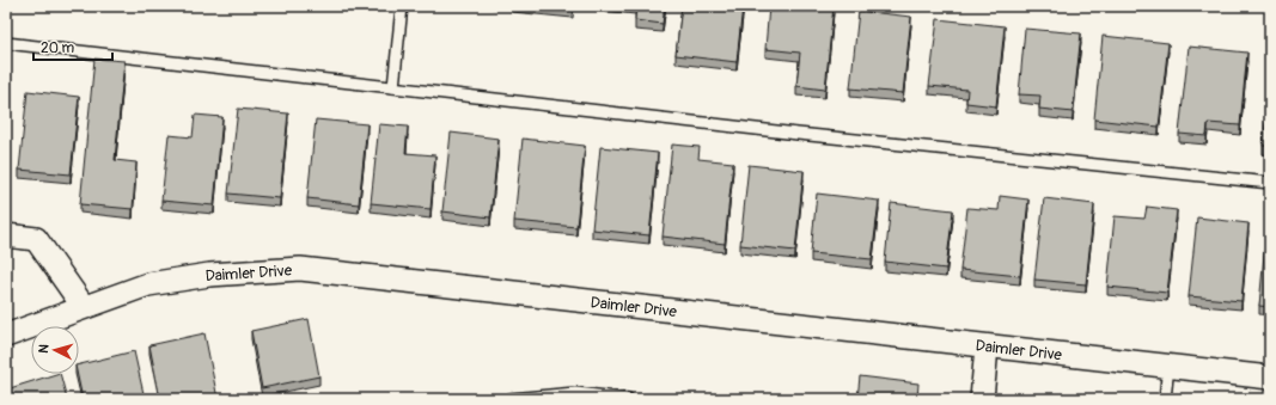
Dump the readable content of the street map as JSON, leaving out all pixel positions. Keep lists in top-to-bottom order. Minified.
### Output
{"streets":{"street":["Daimler Drive"]},"scale_bar":"20 m","north":"left"}
